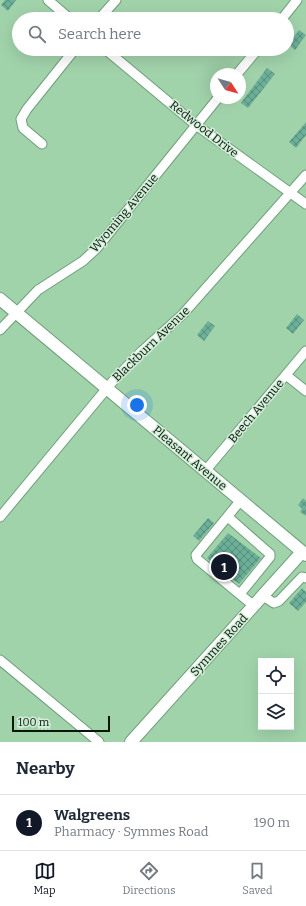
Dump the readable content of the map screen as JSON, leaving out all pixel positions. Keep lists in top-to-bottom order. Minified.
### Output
{"streets":{"main road":["Pleasant Avenue","Symmes Road"],"street":["Redwood Drive","Wyoming Avenue","Blackburn Avenue","Beech Avenue"]},"crossings":[["Redwood Drive","Wyoming Avenue"],["Redwood Drive","Blackburn Avenue"],["Wyoming Avenue","Pleasant Avenue"],["Blackburn Avenue","Pleasant Avenue"],["Beech Avenue","Pleasant Avenue"],["Pleasant Avenue","Symmes Road"]],"scale_bar":"100 m","north":"bottom right","page":{"search":"Search here","pins":"1","scale":"100 m","heading":"Nearby","list":[{"mark":"1","name":"Walgreens","note":"Pharmacy · Symmes Road","value":"190 m"}],"nav":["Map","Directions","Saved"]}}
